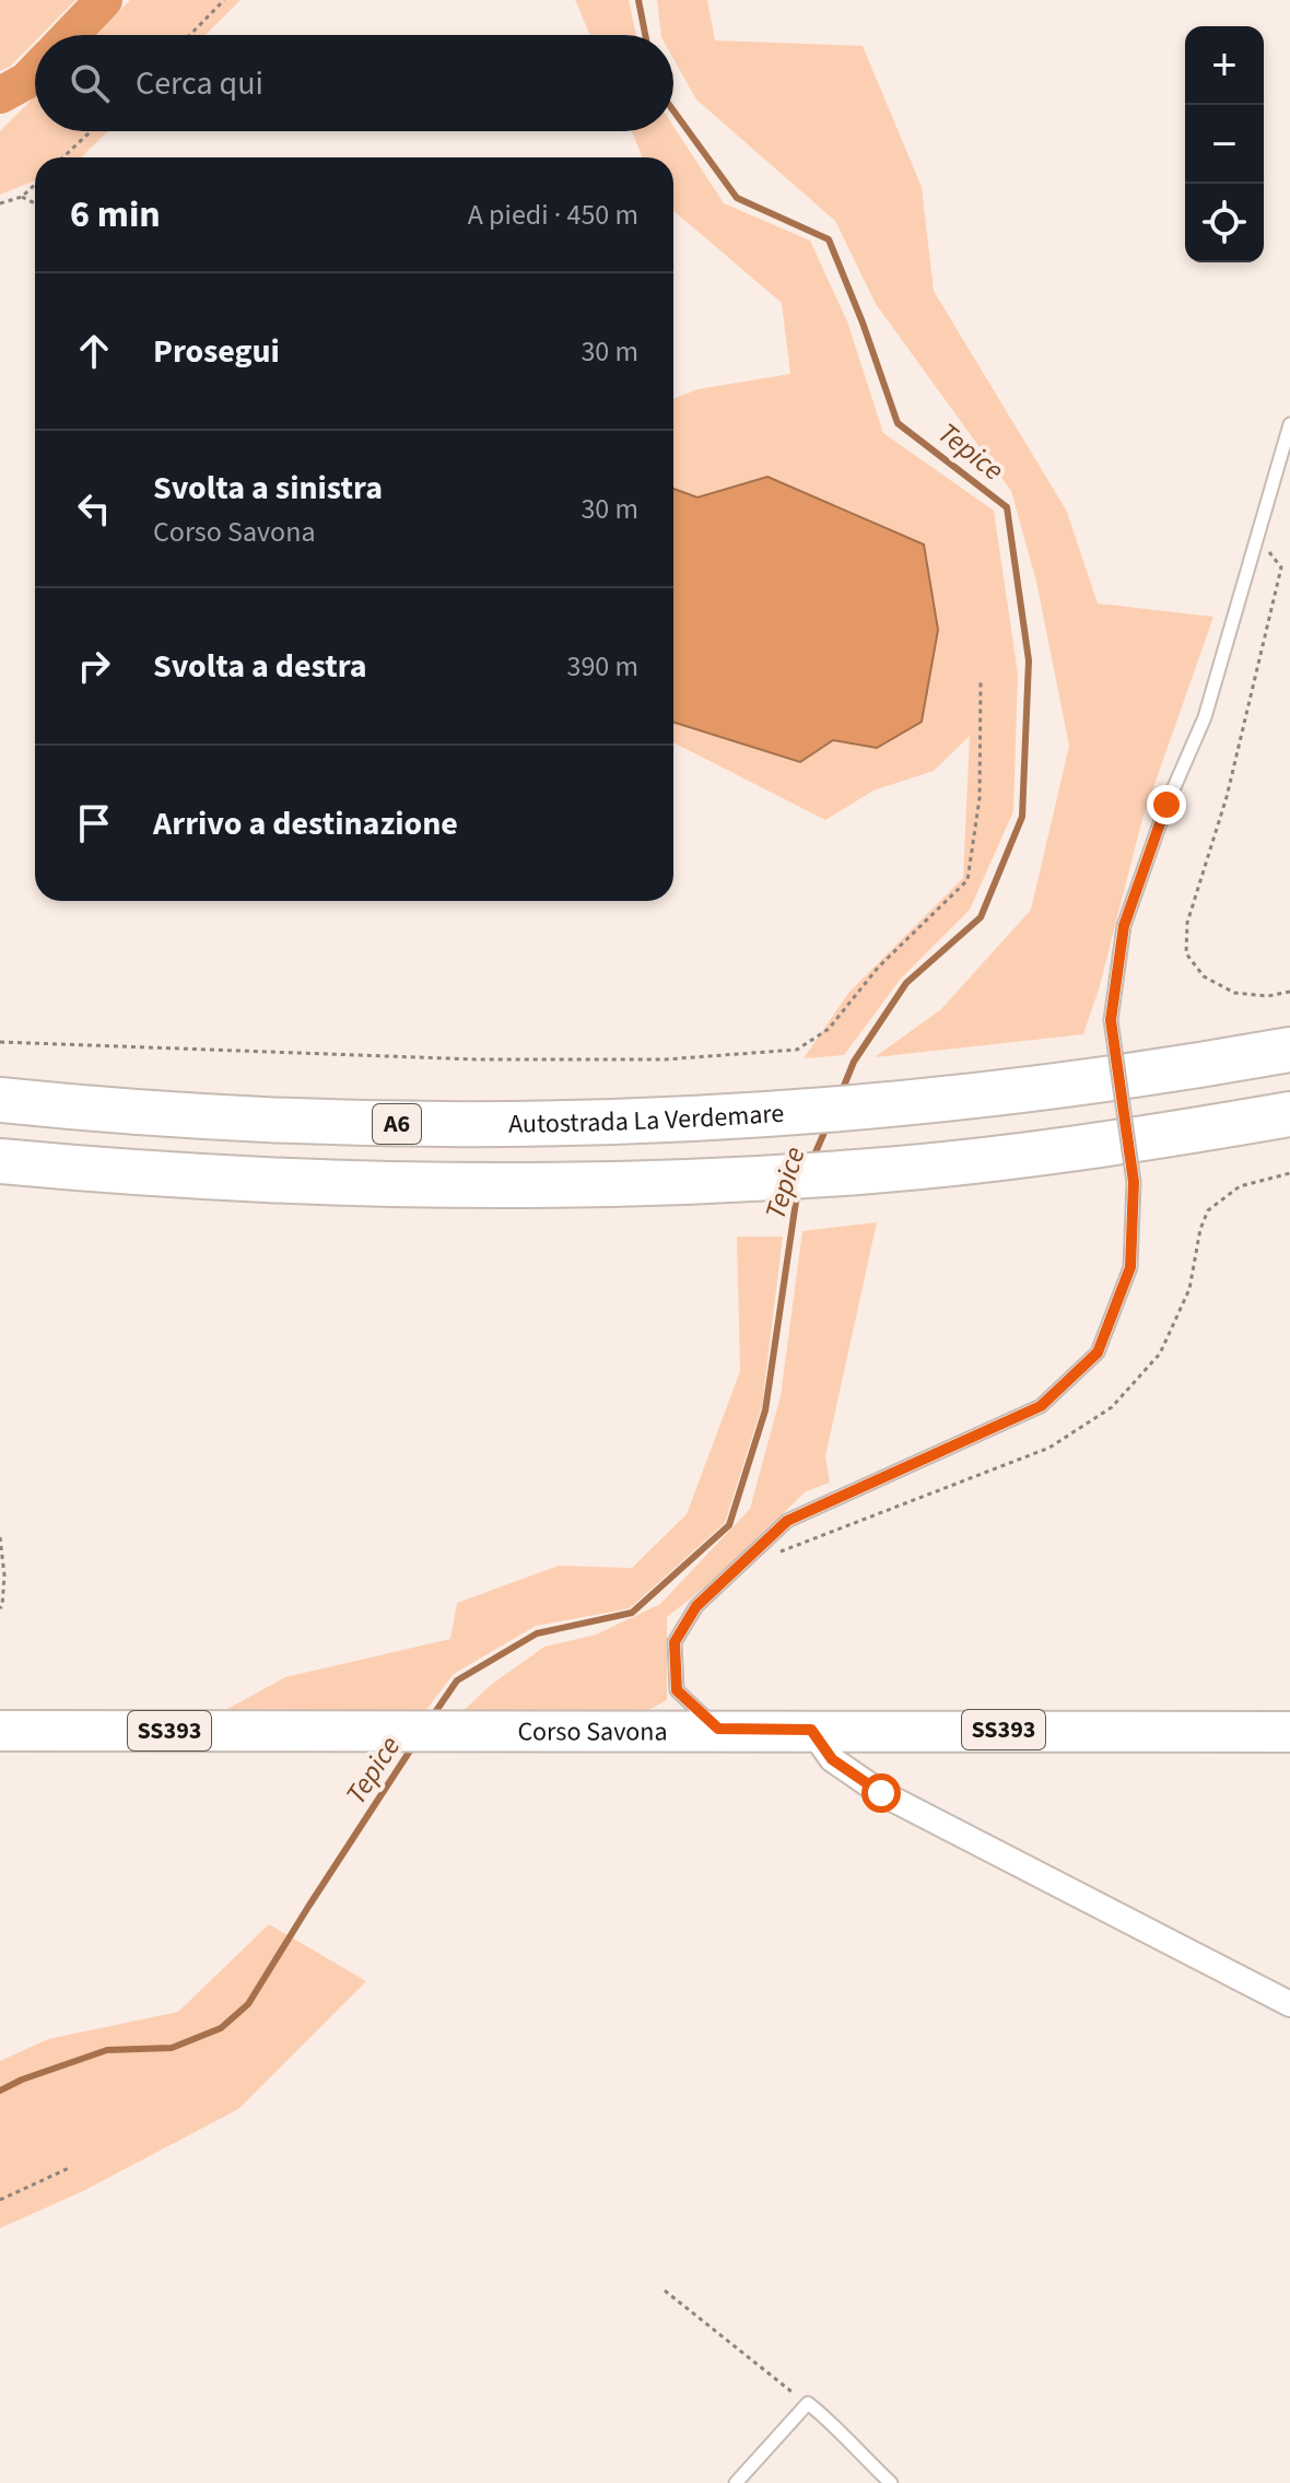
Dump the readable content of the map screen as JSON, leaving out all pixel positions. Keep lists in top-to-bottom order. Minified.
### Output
{"streets":{"highway":["Autostrada La Verdemare","A6"],"main road":["Corso Savona","SS393"]},"water":["Tepice"],"page":{"map_buttons":["+","−"],"search":"Cerca qui","heading":["6 min","A piedi · 450 m"],"list":[["Prosegui","30 m"],["Svolta a sinistra","Corso Savona","30 m"],["Svolta a destra","390 m"],"Arrivo a destinazione"]}}
